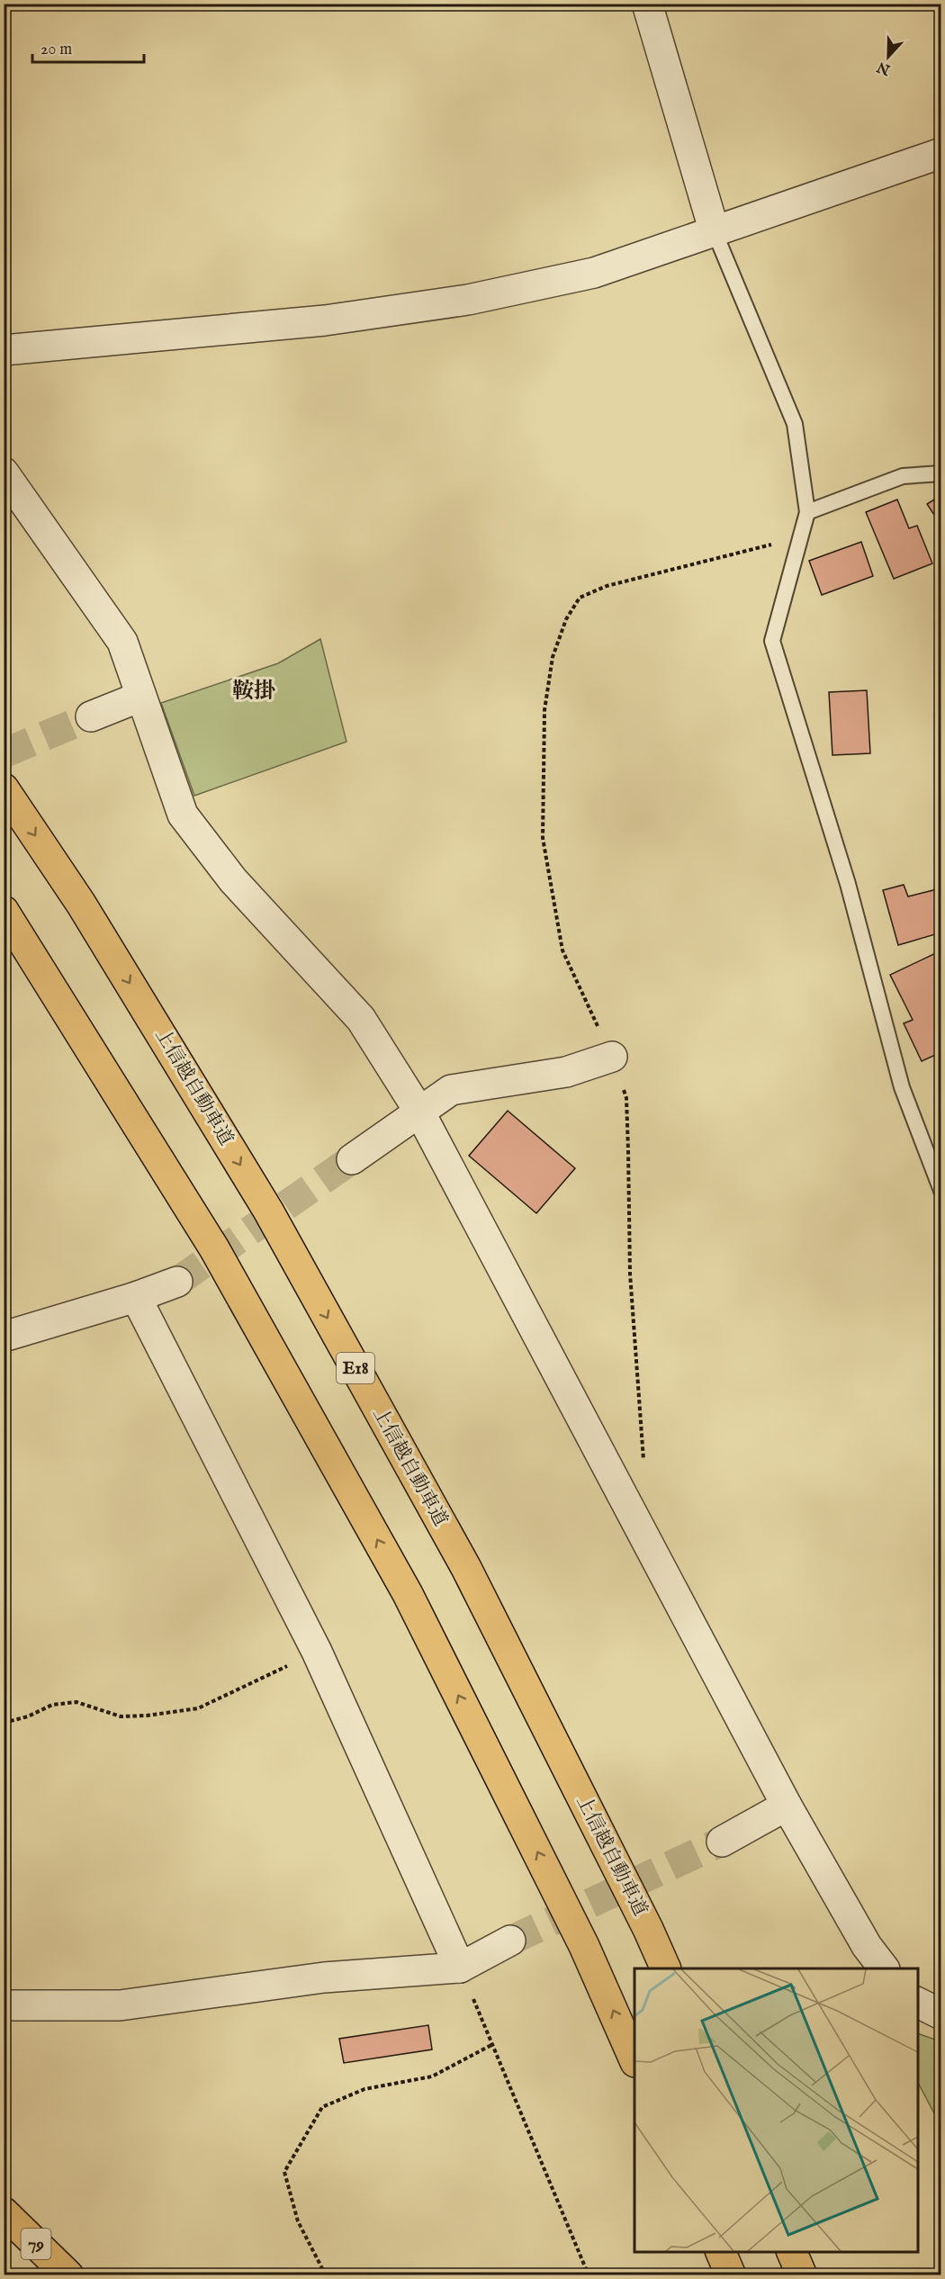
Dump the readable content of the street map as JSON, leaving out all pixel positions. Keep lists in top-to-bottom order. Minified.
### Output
{"streets":{"main road":["上信越自動車道","E18","79"]},"districts":["鞍掛"],"scale_bar":"20 m","north":"bottom"}
